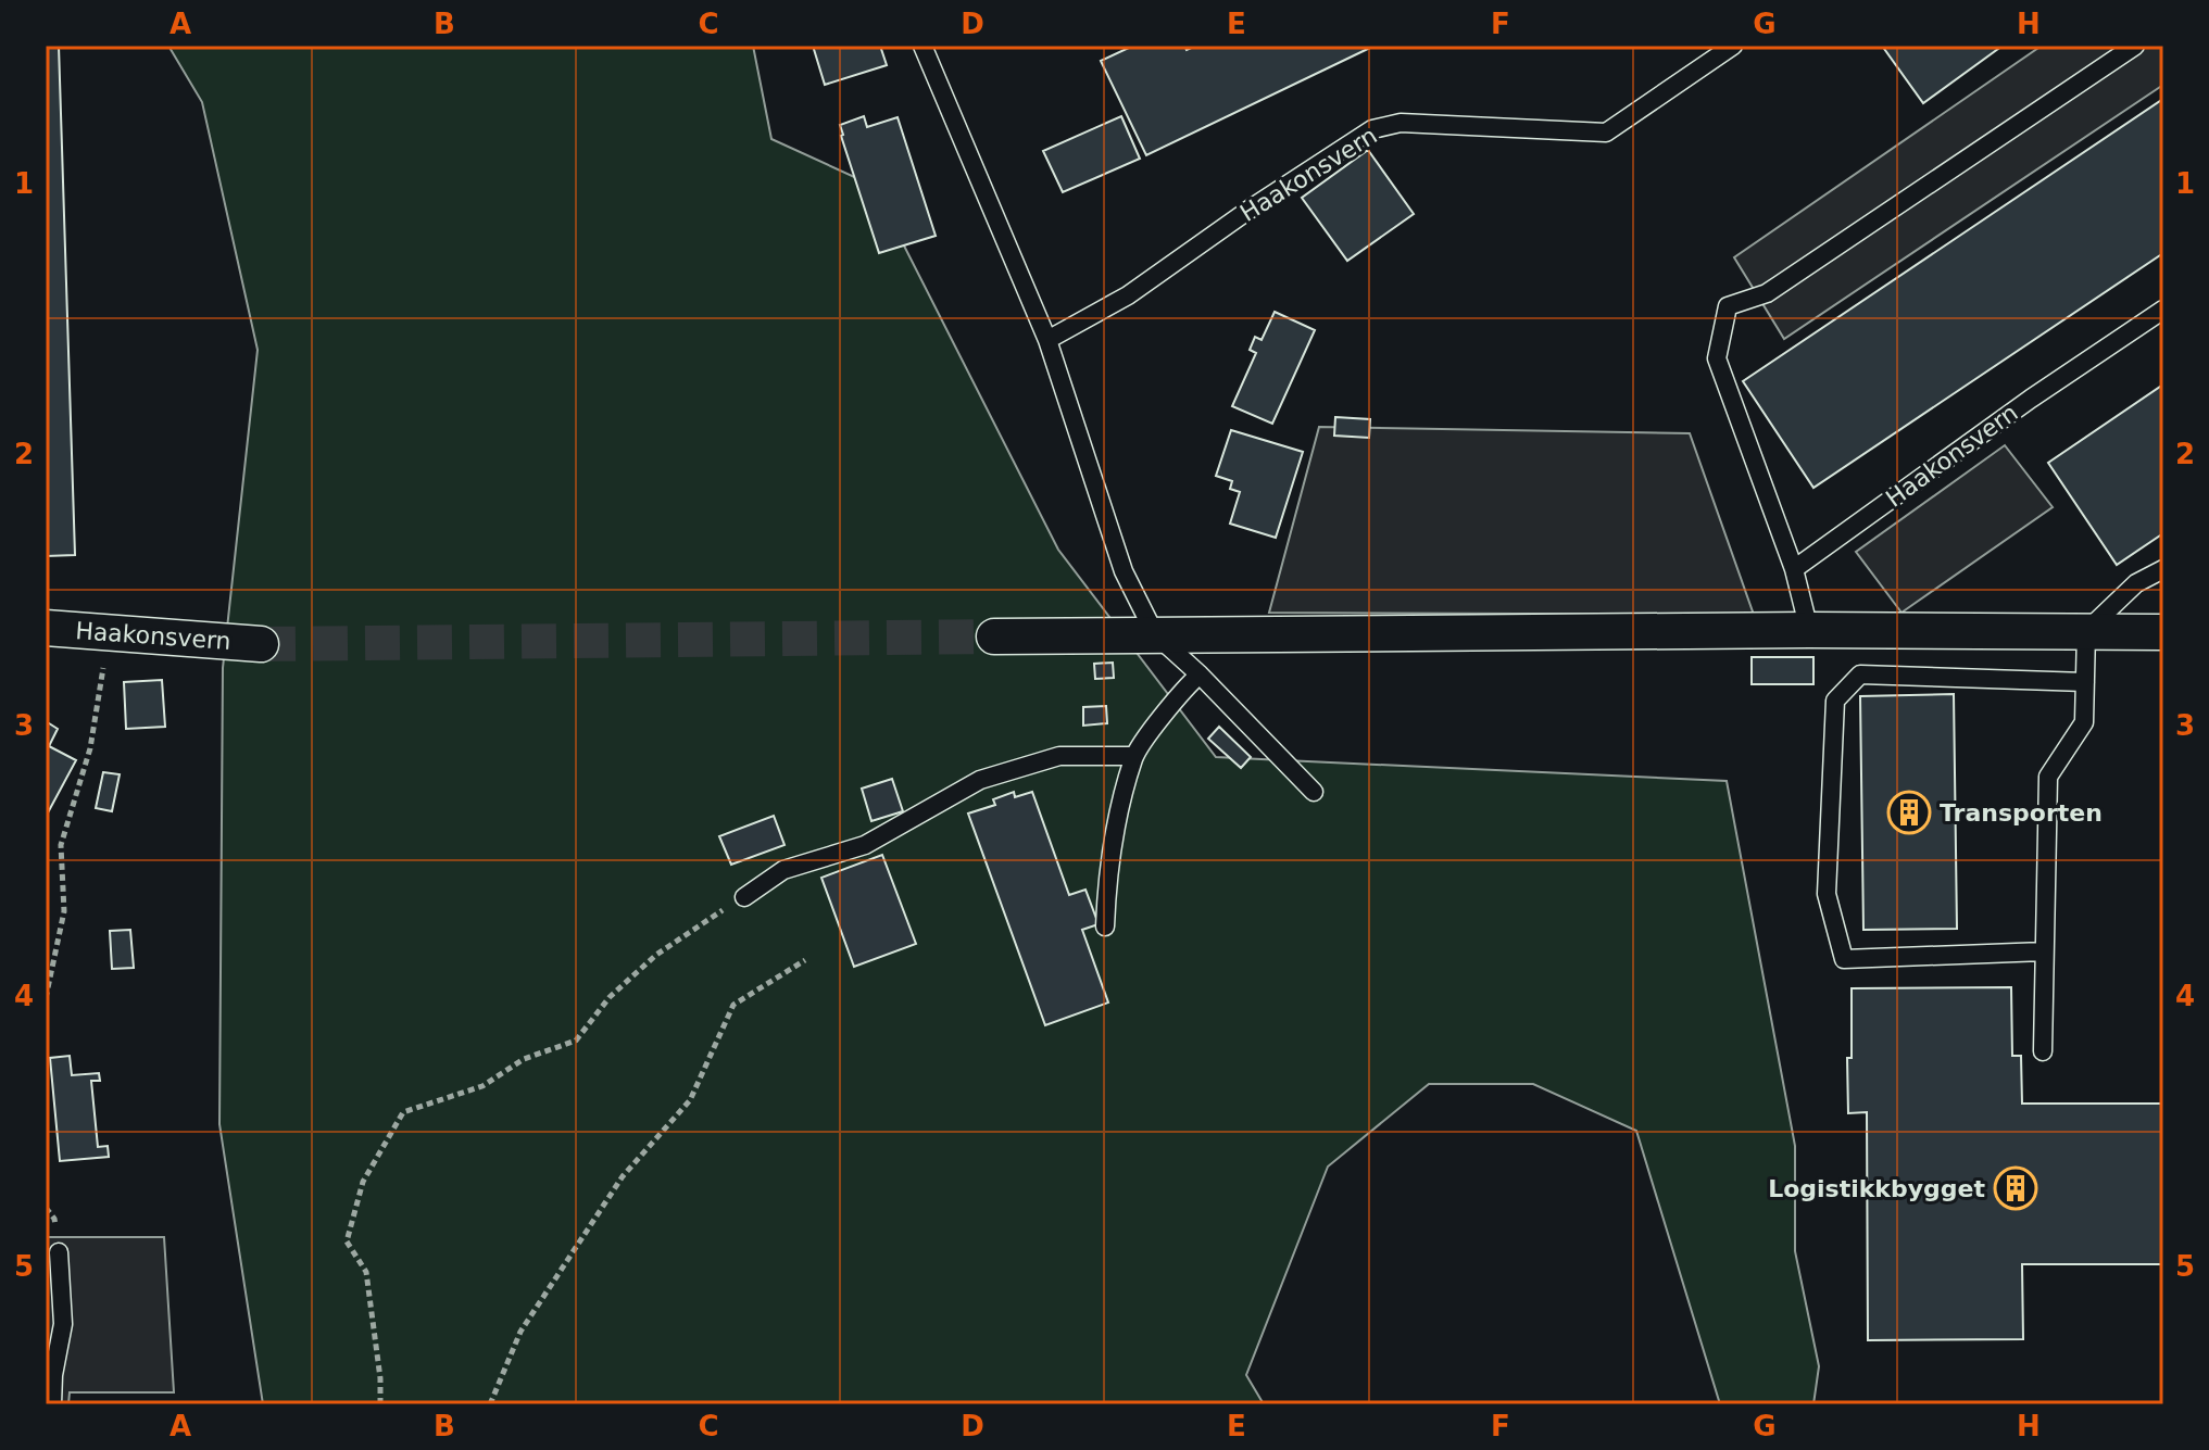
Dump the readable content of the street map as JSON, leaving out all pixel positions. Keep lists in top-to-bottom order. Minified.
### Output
{"streets":{"street":["Haakonsvern"]},"places":{"building":["Transporten","Logistikkbygget"]},"grid":{"columns":["A","B","C","D","E","F","G","H"],"rows":["1","2","3","4","5"]}}
